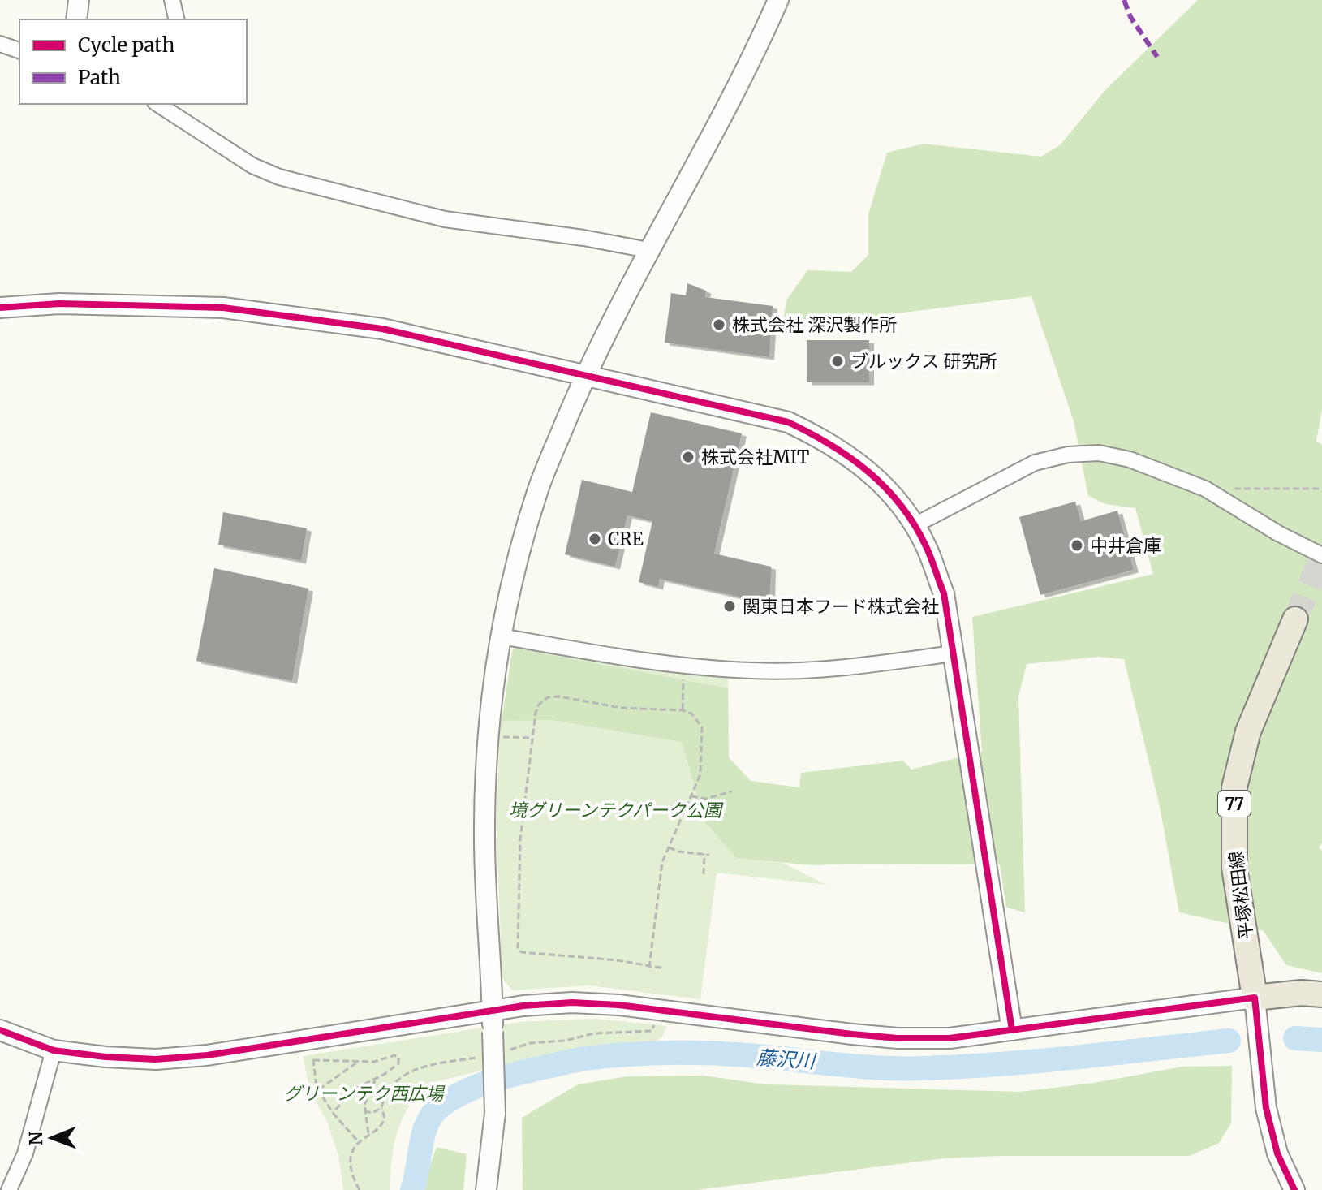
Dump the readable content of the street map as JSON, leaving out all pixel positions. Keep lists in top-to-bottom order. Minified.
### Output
{"streets":{"main road":["77","平塚松田線"]},"water":["藤沢川"],"parks":["境グリーンテクパーク公園","グリーンテク西広場"],"places":["株式会社 深沢製作所","ブルックス 研究所","株式会社MIT","CRE","中井倉庫","関東日本フード株式会社"],"legend":["Cycle path","Path"],"north":"left"}
